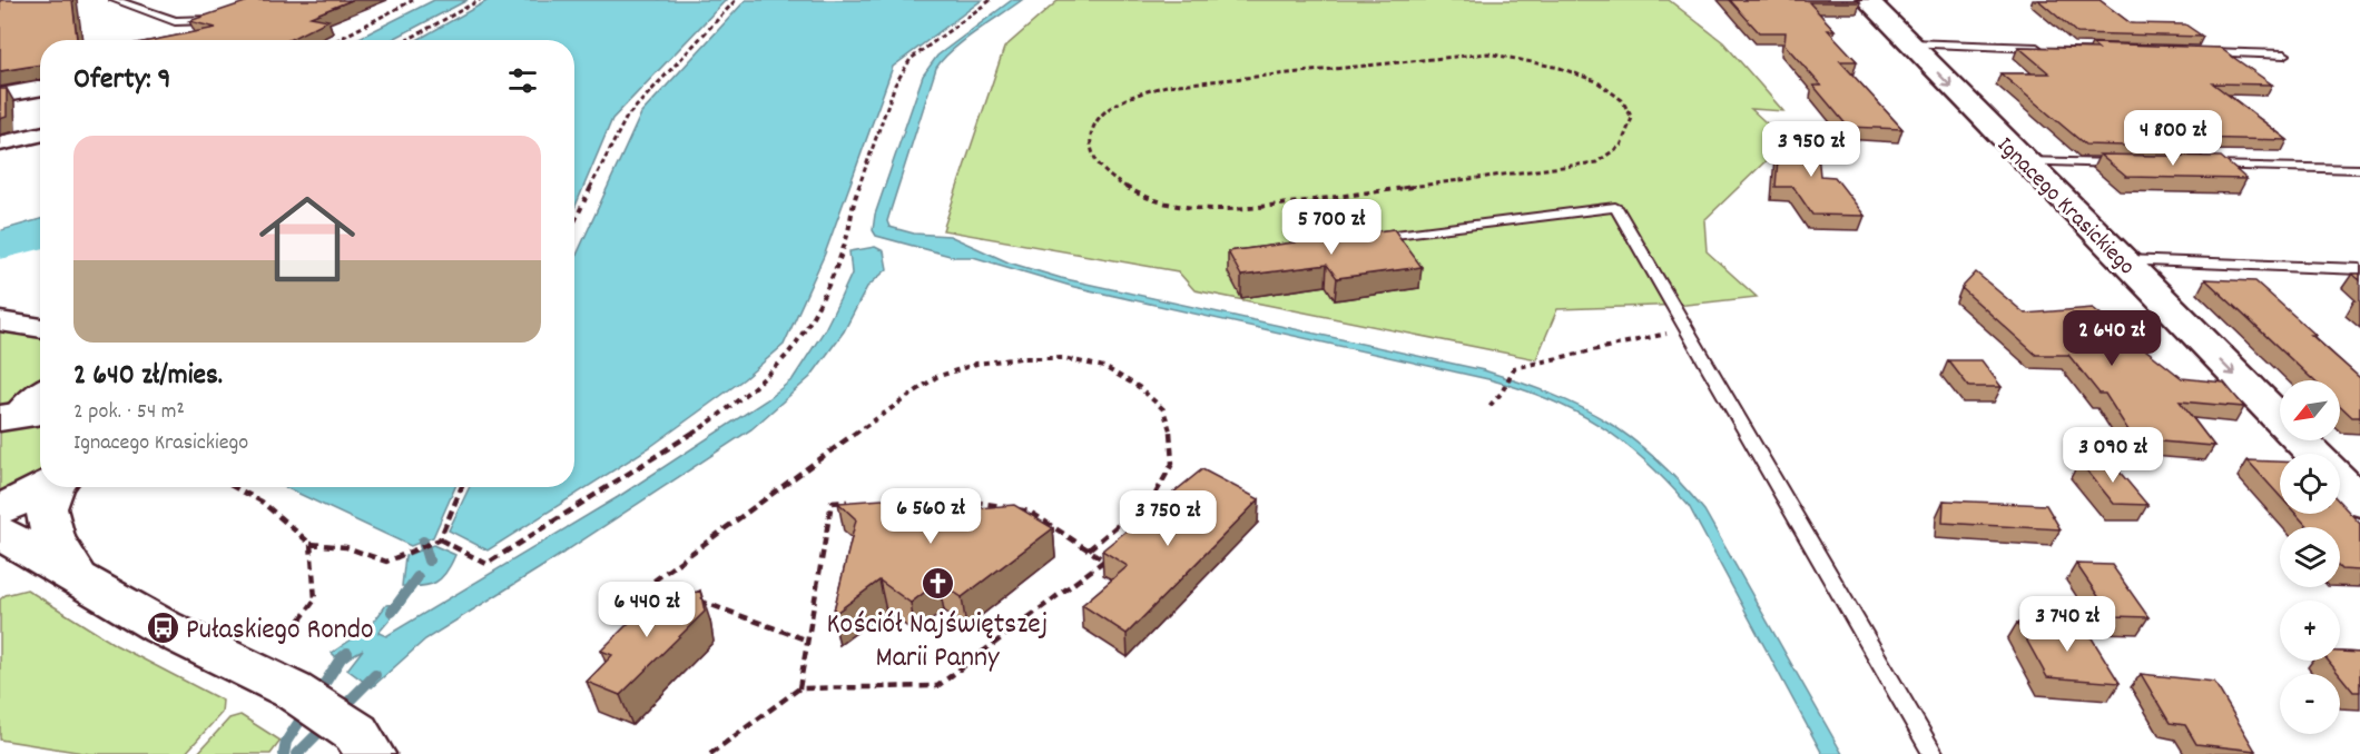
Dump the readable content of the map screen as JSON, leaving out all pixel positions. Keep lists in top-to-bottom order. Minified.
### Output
{"streets":{"street":["Ignacego Krasickiego"]},"one_way":["Ignacego Krasickiego"],"places":{"church":["Kościół Najświętszej Marii Panny"],"bus stop":["Pułaskiego Rondo"]},"north":"bottom left","page":{"heading":"Oferty: 9","price":["4 800 zł","3 950 zł","5 700 zł","2 640 zł","3 090 zł","6 560 zł","3 750 zł","6 440 zł","3 740 zł"],"list":[{"name":"2 640 zł/mies.","note":"2 pok. · 54 m² · Ignacego Krasickiego"}],"map_buttons":["+","−"]}}
